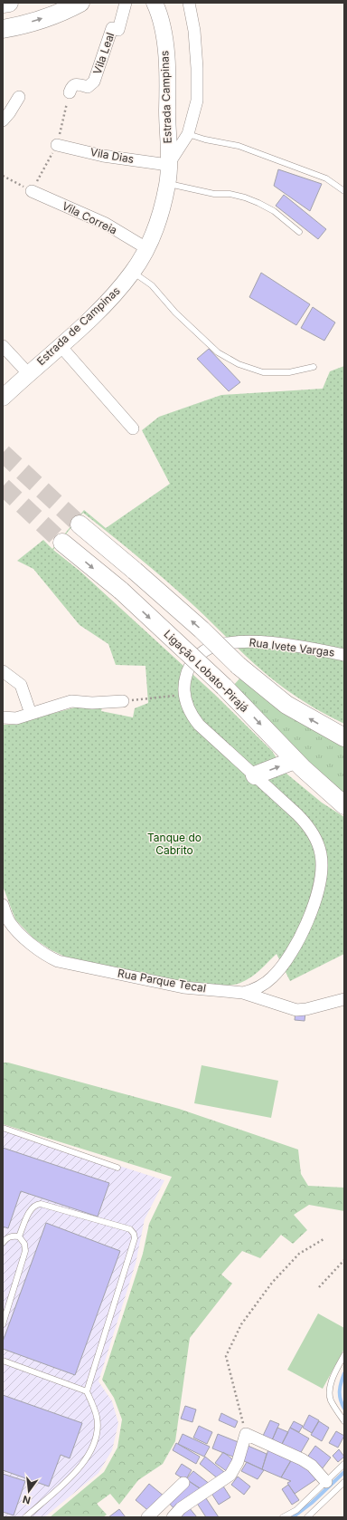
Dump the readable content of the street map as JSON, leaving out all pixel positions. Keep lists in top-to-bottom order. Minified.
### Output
{"streets":{"main road":["Estrada Campinas","Estrada de Campinas","Ligação Lobato-Pirajá"],"street":["Vila Leal","Vila Dias","Vila Correia","Rua Ivete Vargas","Rua Parque Tecal"]},"crossings":[["Estrada Campinas","Vila Dias"],["Estrada Campinas","Estrada de Campinas"],["Vila Dias","Estrada de Campinas"],["Vila Correia","Estrada de Campinas"],["Rua Ivete Vargas","Rua Parque Tecal"]],"parks":["Tanque do Cabrito"],"north":"bottom"}
